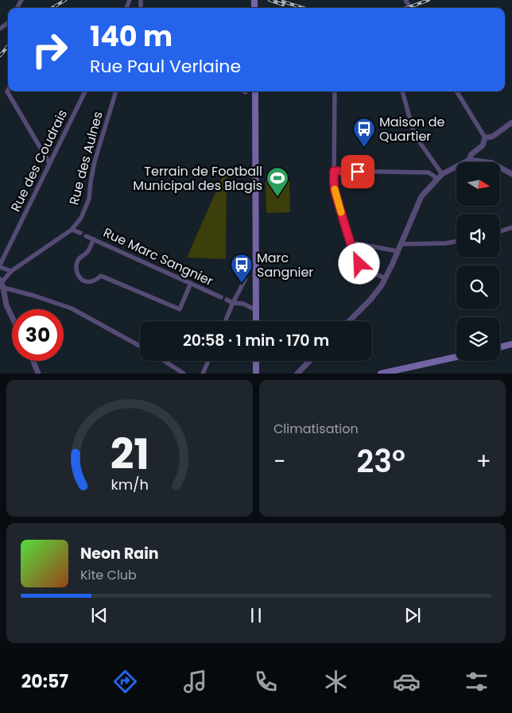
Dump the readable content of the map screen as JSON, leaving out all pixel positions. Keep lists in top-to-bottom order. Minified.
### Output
{"streets":{"street":["Rue des Aulnes","Rue des Coudrais","Rue Marc Sangnier"]},"places":{"bus stop":["Maison de Quartier","Marc Sangnier"],"sports":["Terrain de Football Municipal des Blagis"]},"north":"right","page":{"turn":["140 m","Rue Paul Verlaine"],"limit":"30","trip":"20:58 · 1 min · 170 m","tile":"Climatisation","heat":["−","23°","+"],"song":["Neon Rain","Kite Club"],"tabs":"20:57","gauge":["21","km/h"]}}
